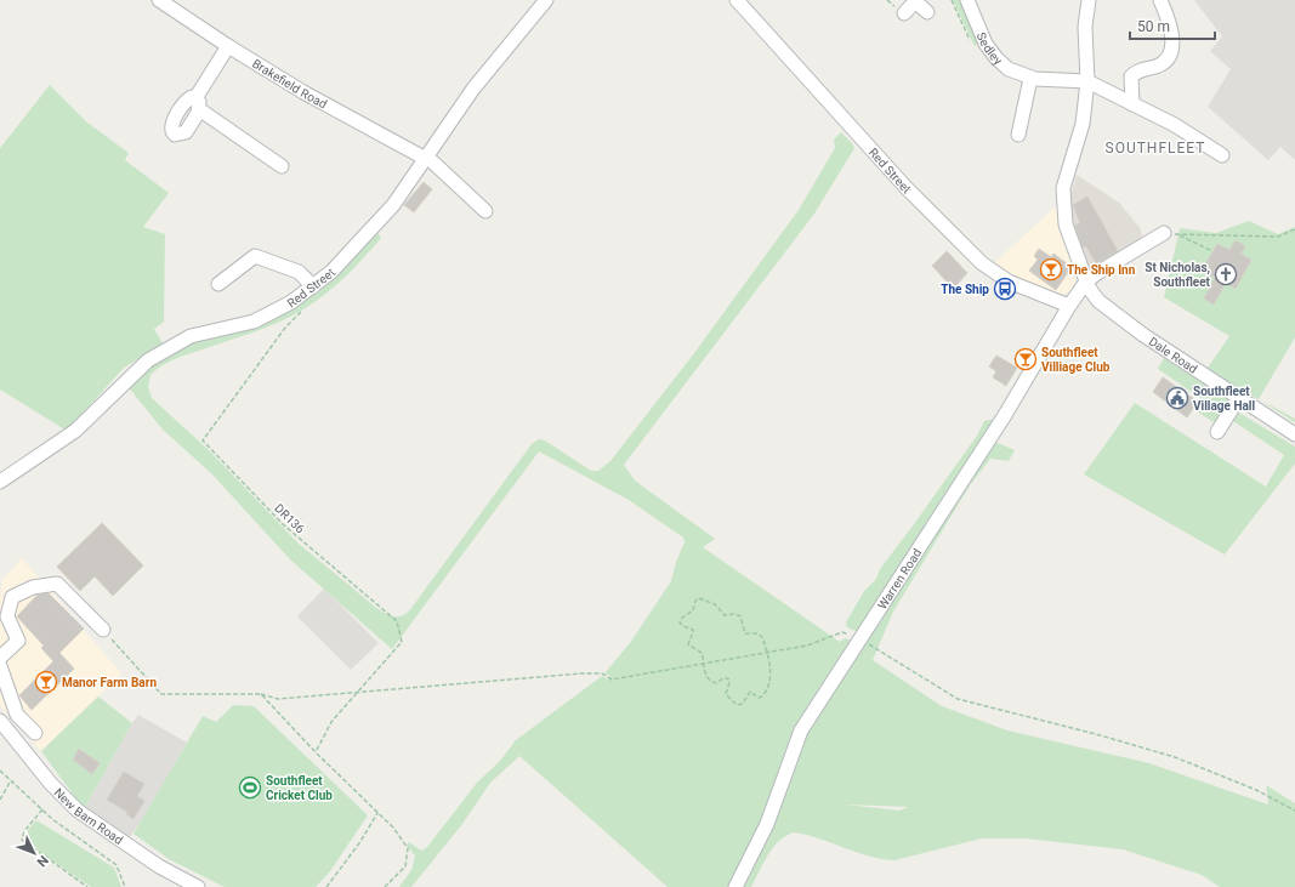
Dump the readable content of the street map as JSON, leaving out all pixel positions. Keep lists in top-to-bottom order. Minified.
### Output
{"streets":{"street":["Sedley","Brakefield Road","Red Street","Dale Road","Warren Road","New Barn Road"],"path":["DR136"]},"crossings":[["Sedley","Dale Road"],["Brakefield Road","Red Street"],["Red Street","Warren Road"],["Dale Road","Warren Road"]],"districts":["SOUTHFLEET"],"places":{"bar":["The Ship Inn","Southfleet Villiage Club","Manor Farm Barn"],"church":["St Nicholas, Southfleet"],"bus stop":["The Ship"],"public building":["Southfleet Village Hall"],"sports":["Southfleet Cricket Club"]},"scale_bar":"50 m","north":"bottom right"}
